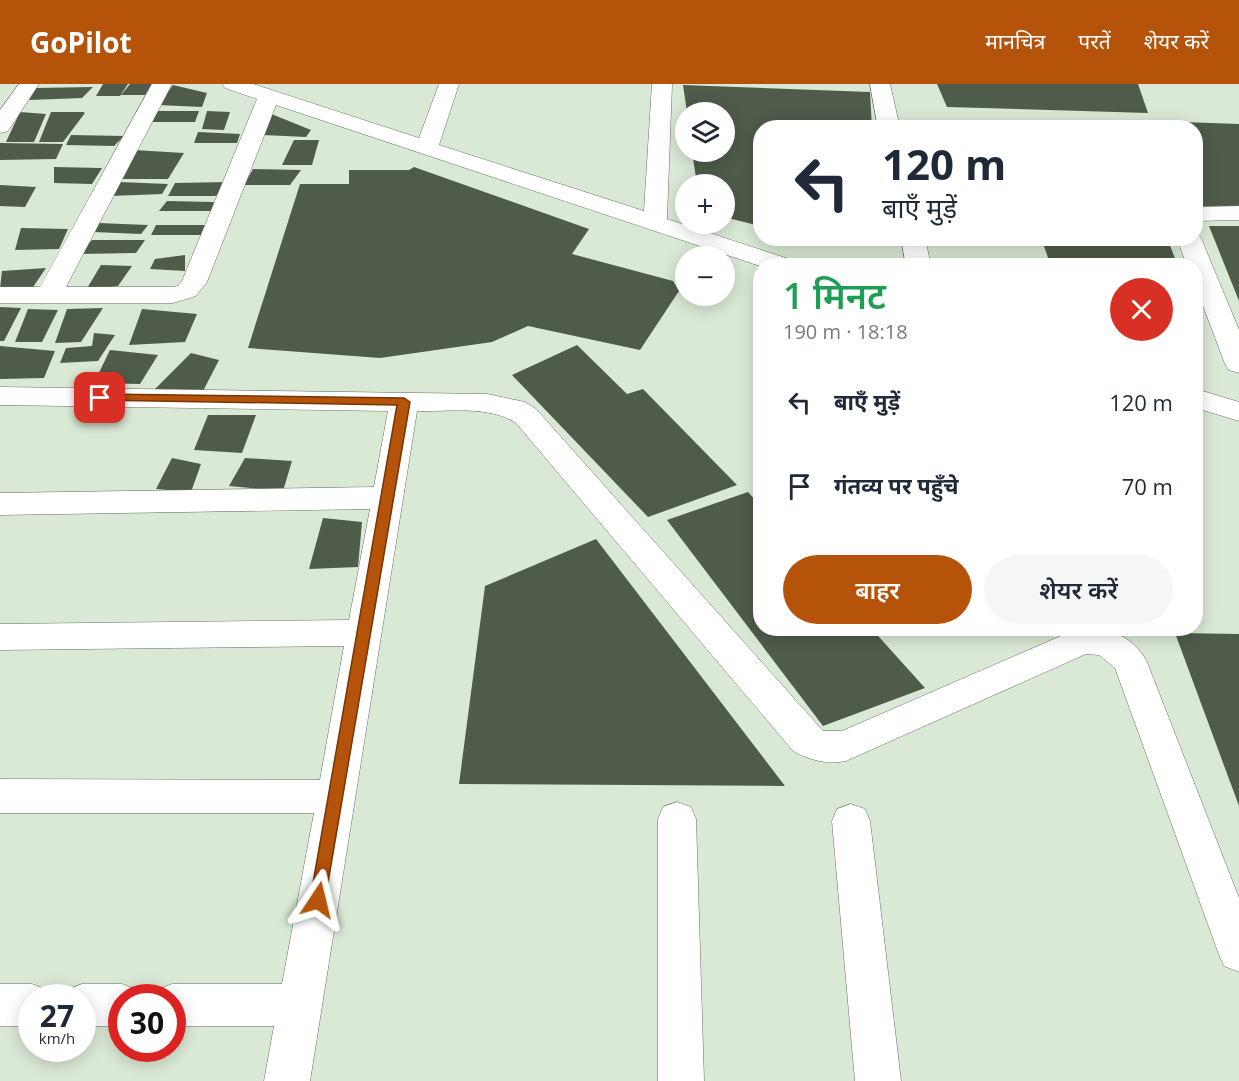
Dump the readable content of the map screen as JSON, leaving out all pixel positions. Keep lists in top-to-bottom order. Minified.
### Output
{"page":{"header":"GoPilot","nav":["मानचित्र","परतें","शेयर करें"],"map_buttons":["+","−"],"turn":["120 m","बाएँ मुड़ें"],"heading":["1 मिनट","190 m · 18:18"],"list":[{"name":"बाएँ मुड़ें","value":"120 m"},{"name":"गंतव्य पर पहुँचे","value":"70 m"}],"buttons":["बाहर","शेयर करें"],"speed":"27 km/h","limit":"30"}}
